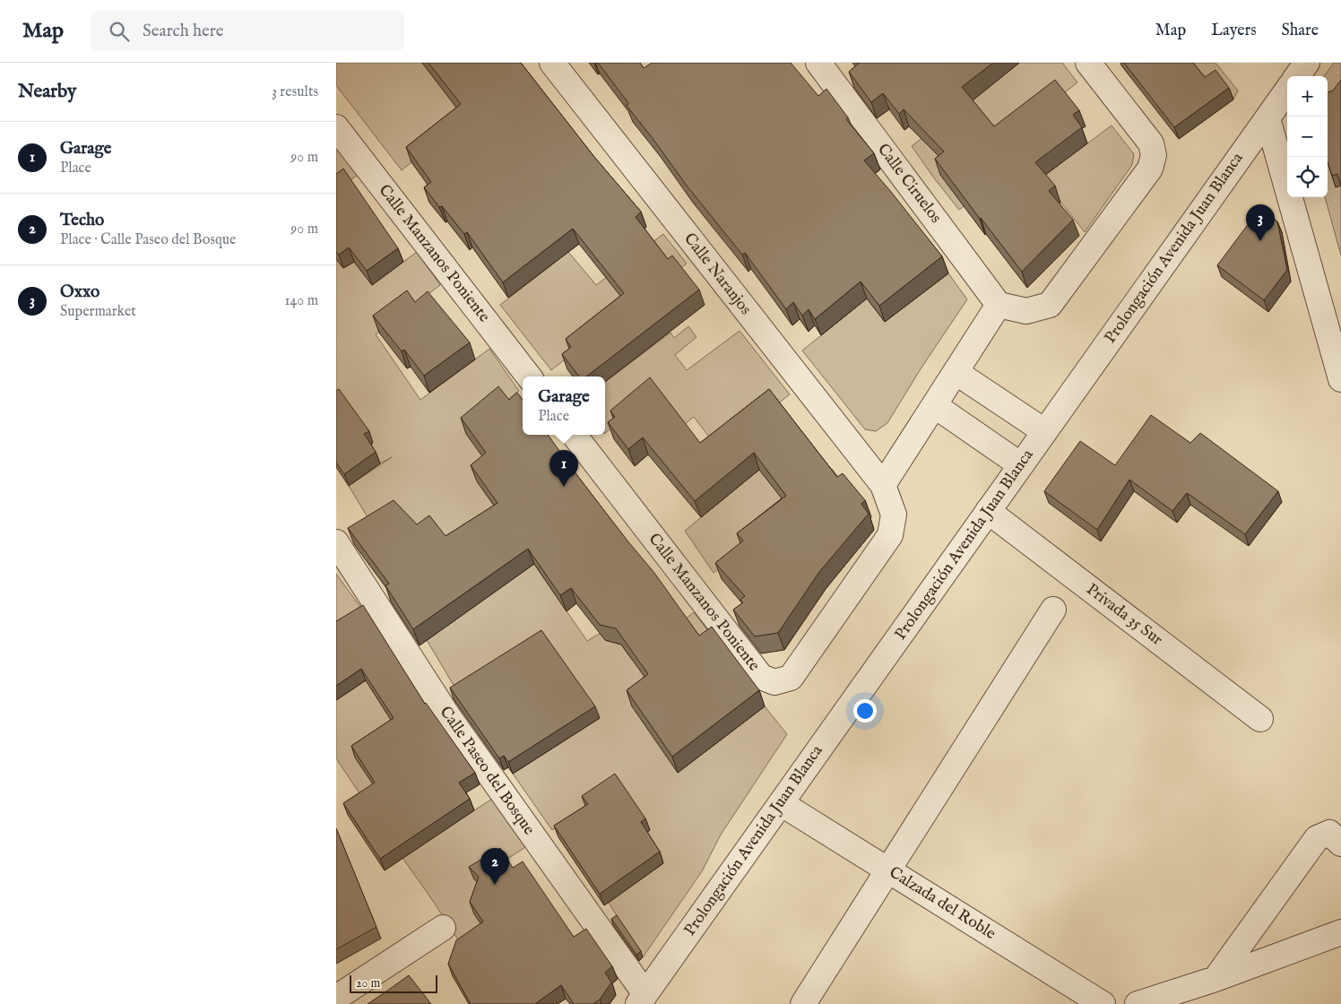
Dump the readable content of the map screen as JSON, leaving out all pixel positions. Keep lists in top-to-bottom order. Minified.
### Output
{"streets":{"street":["Calle Ciruelos","Prolongación Avenida Juan Blanca","Calle Manzanos Poniente","Calle Naranjos","Privada 35 Sur","Calle Paseo del Bosque","Calzada del Roble"]},"crossings":[["Prolongación Avenida Juan Blanca","Privada 35 Sur"],["Prolongación Avenida Juan Blanca","Calle Paseo del Bosque"],["Prolongación Avenida Juan Blanca","Calzada del Roble"],["Calle Manzanos Poniente","Calle Naranjos"]],"scale_bar":"20 m","page":{"header":"Map","search":"Search here","nav":["Map","Layers","Share"],"heading":["Nearby","3 results"],"map_buttons":["+","−"],"list":[{"mark":"1","name":"Garage","note":"Place","value":"90 m"},{"mark":"2","name":"Techo","note":"Place · Calle Paseo del Bosque","value":"90 m"},{"mark":"3","name":"Oxxo","note":"Supermarket","value":"140 m"}],"pins":["3","1","2"],"popup":["Garage","Place"],"scale":"20 m"}}
